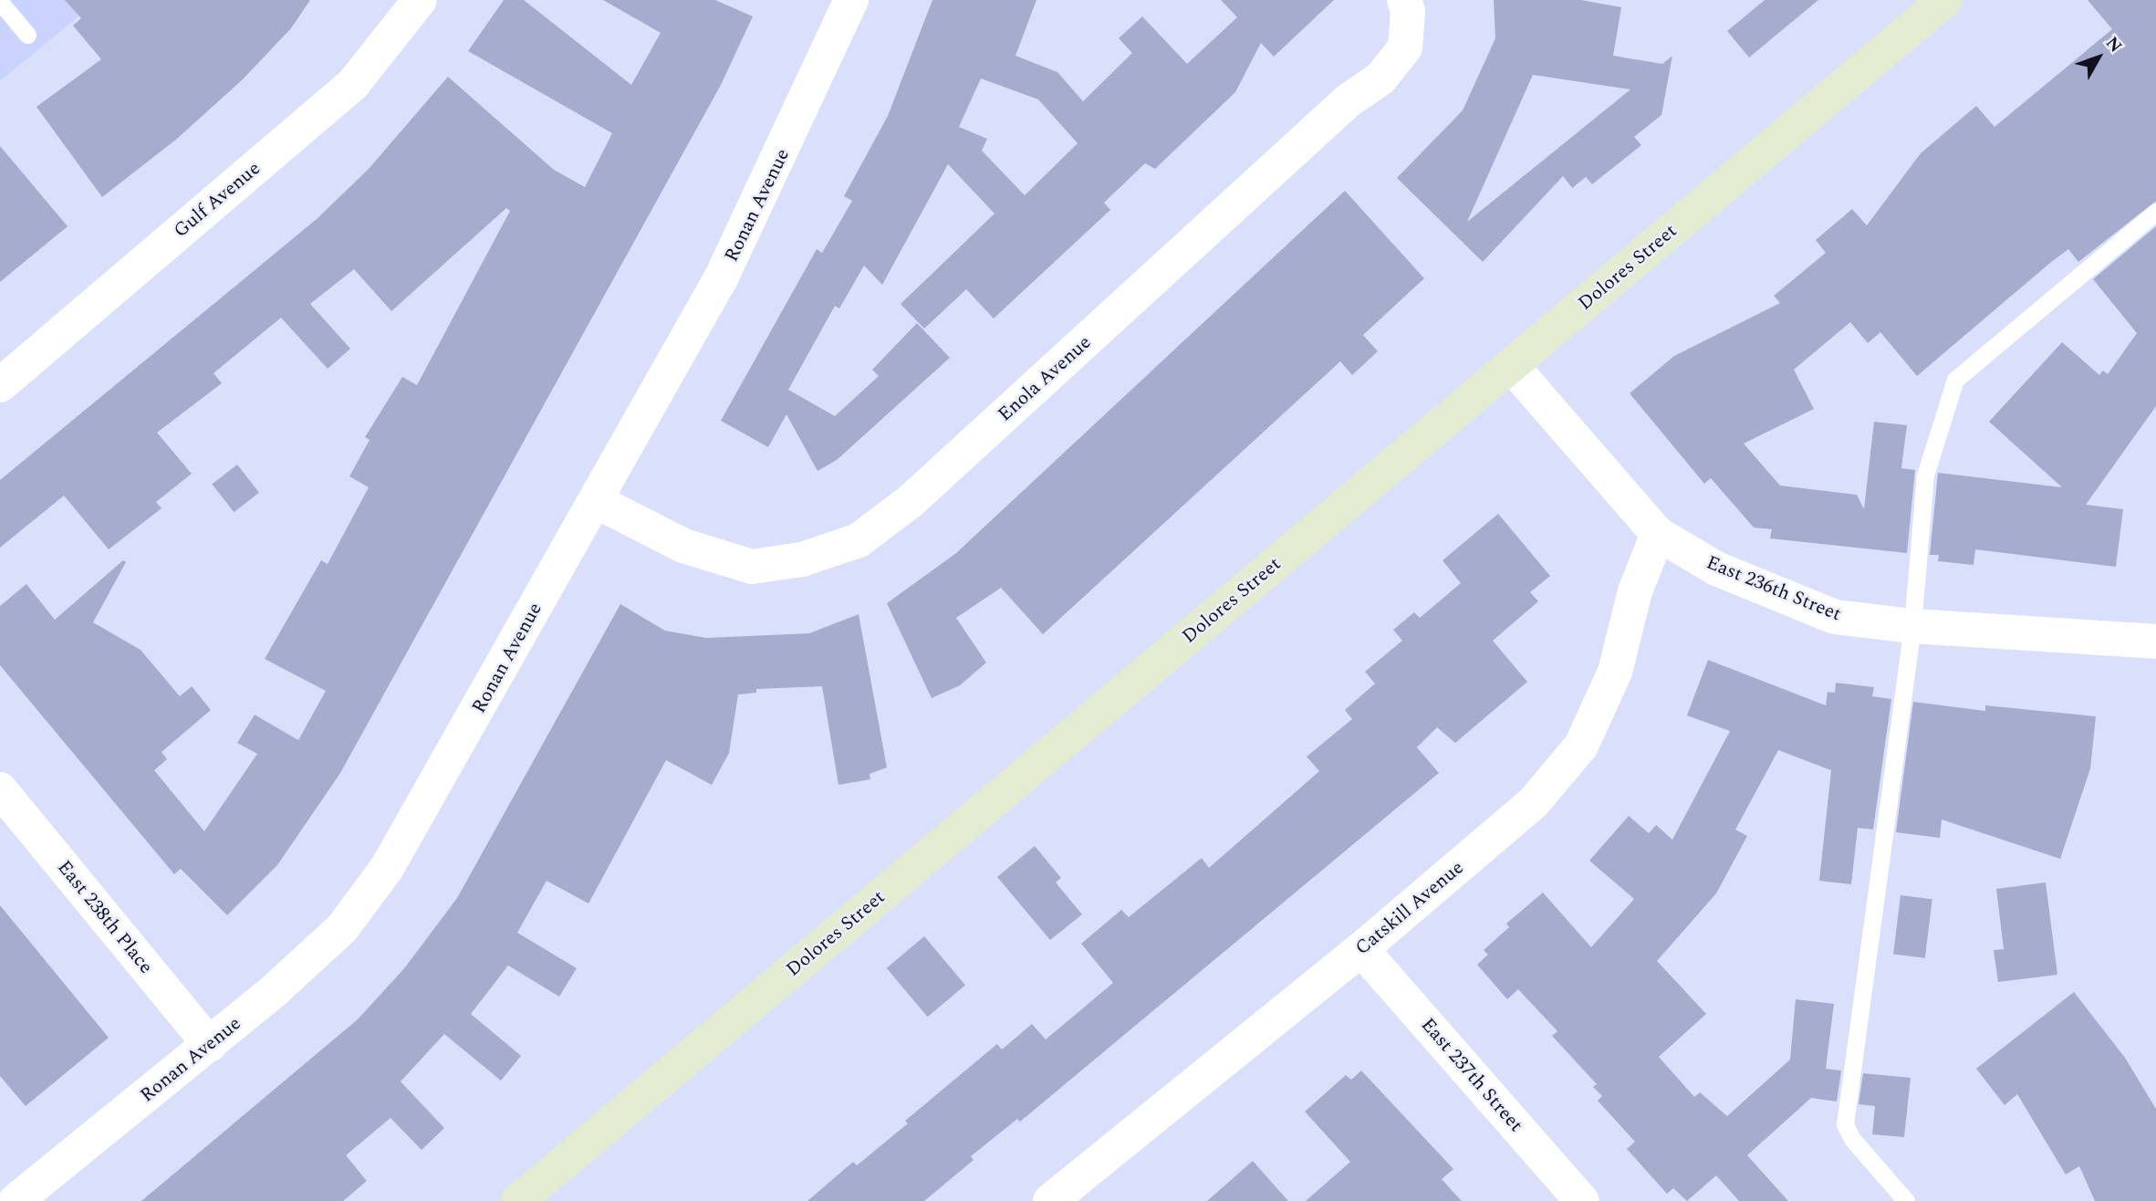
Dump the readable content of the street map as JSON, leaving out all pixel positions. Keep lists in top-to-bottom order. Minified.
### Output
{"streets":{"street":["Gulf Avenue","Ronan Avenue","Dolores Street","Enola Avenue","East 236th Street","Catskill Avenue","East 238th Place","East 237th Street"]},"crossings":[["Ronan Avenue","Enola Avenue"],["Ronan Avenue","East 238th Place"],["Dolores Street","East 236th Street"],["East 236th Street","Catskill Avenue"],["Catskill Avenue","East 237th Street"]],"north":"top right"}
